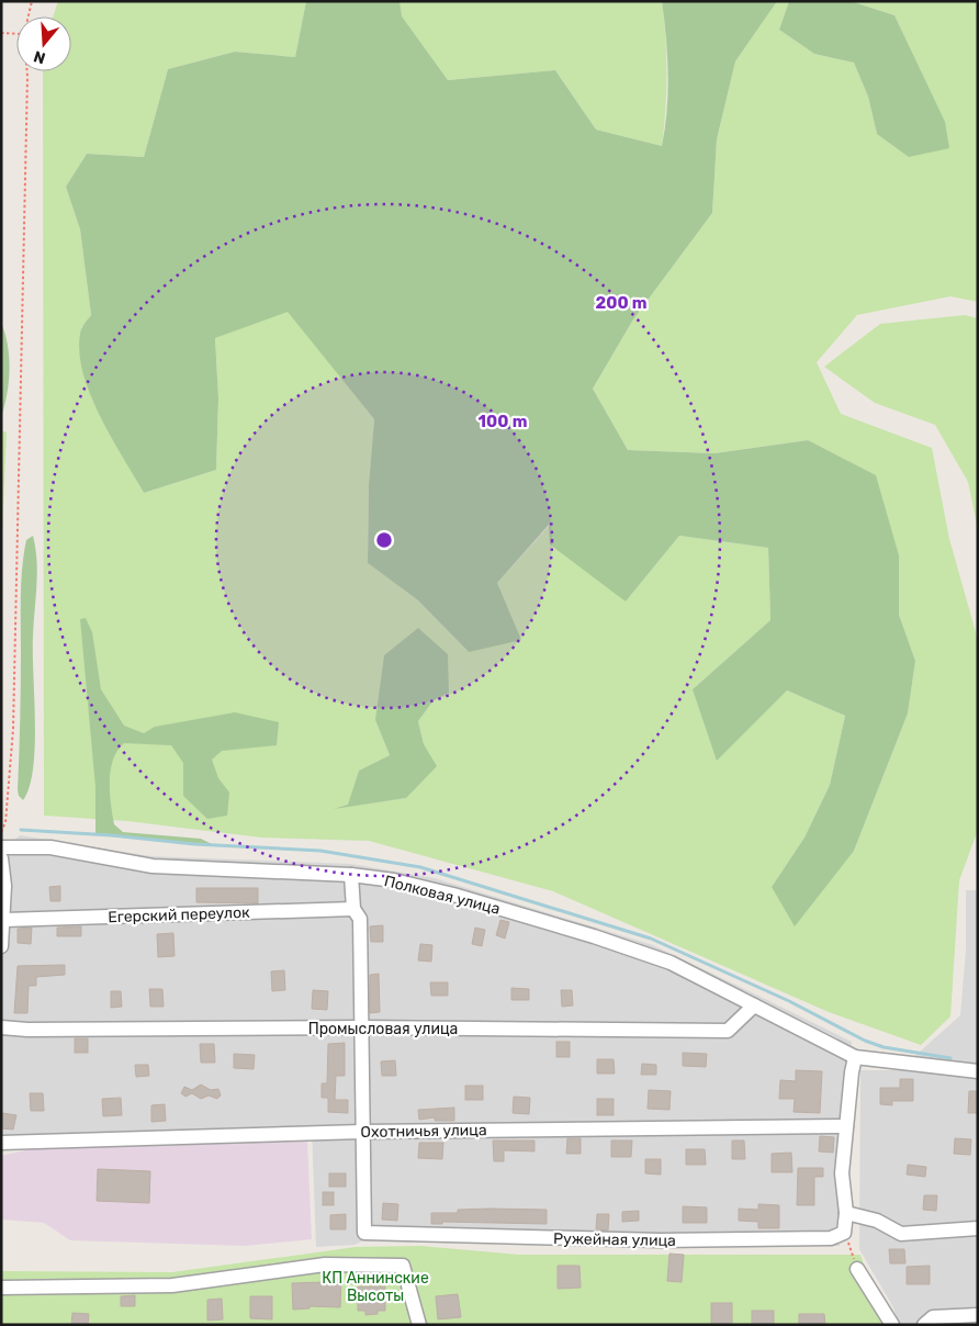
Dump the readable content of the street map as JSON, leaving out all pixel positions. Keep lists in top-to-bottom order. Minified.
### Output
{"streets":{"street":["Полковая улица","Егерский переулок","Промысловая улица","Охотничья улица","Ружейная улица"]},"crossings":[["Полковая улица","Промысловая улица"],["Охотничья улица","Ружейная улица"]],"parks":["КП Аннинские Высоты"],"north":"bottom","rings":["200 m","100 m"]}
